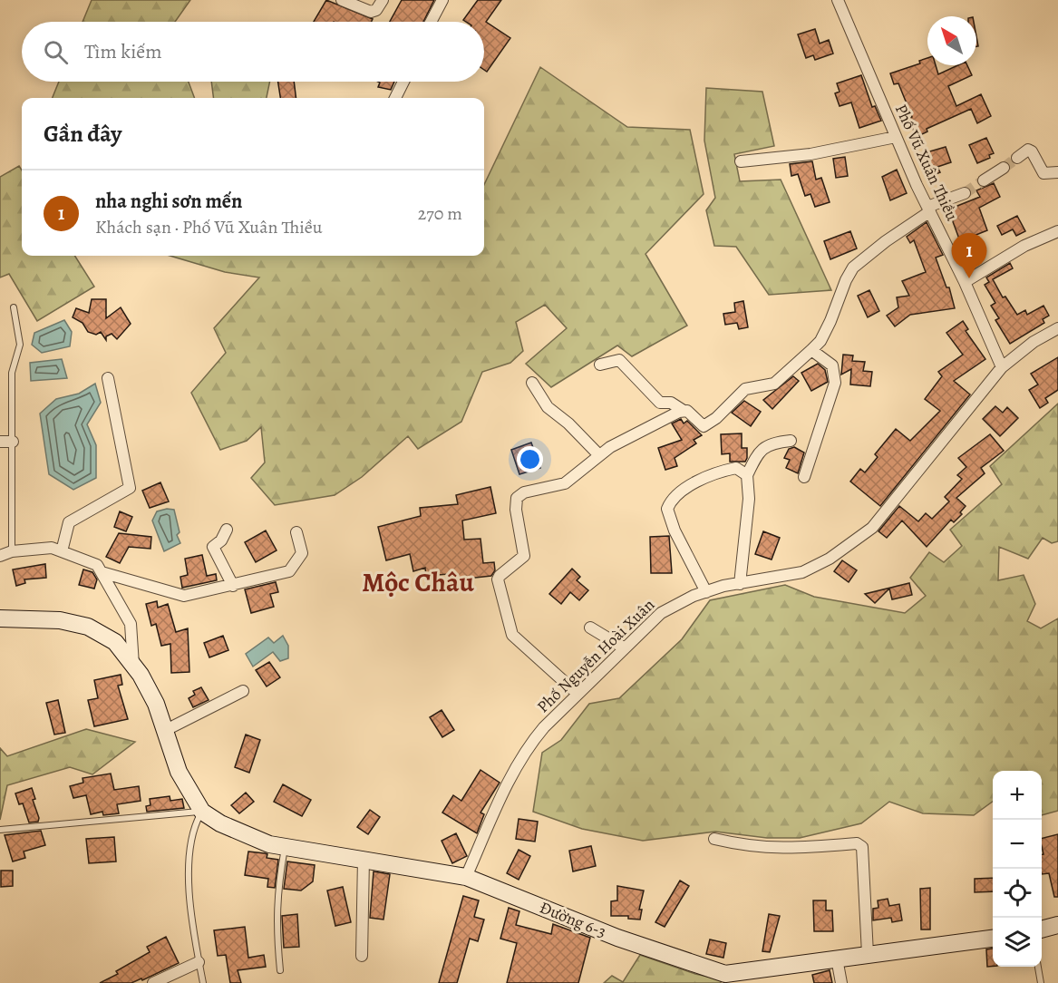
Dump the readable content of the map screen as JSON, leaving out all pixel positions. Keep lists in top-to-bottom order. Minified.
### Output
{"streets":{"street":["Phố Vũ Xuân Thiều","Phố Nguyễn Hoài Xuân","Đường 6-3"]},"crossings":[["Phố Vũ Xuân Thiều","Phố Nguyễn Hoài Xuân"],["Phố Nguyễn Hoài Xuân","Đường 6-3"]],"districts":["Mộc Châu"],"north":"top left","page":{"search":"Tìm kiếm","heading":"Gần đây","list":[{"mark":"1","name":"nha nghi sơn mến","note":"Khách sạn · Phố Vũ Xuân Thiều","value":"270 m"}],"pins":"1","map_buttons":["+","−"]}}
